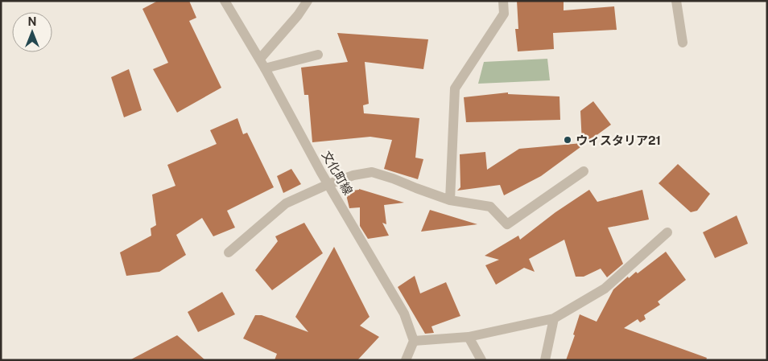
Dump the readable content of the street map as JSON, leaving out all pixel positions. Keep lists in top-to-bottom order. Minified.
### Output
{"streets":{"street":["文化町線"]},"places":["ウィスタリア21"],"north":"top"}
